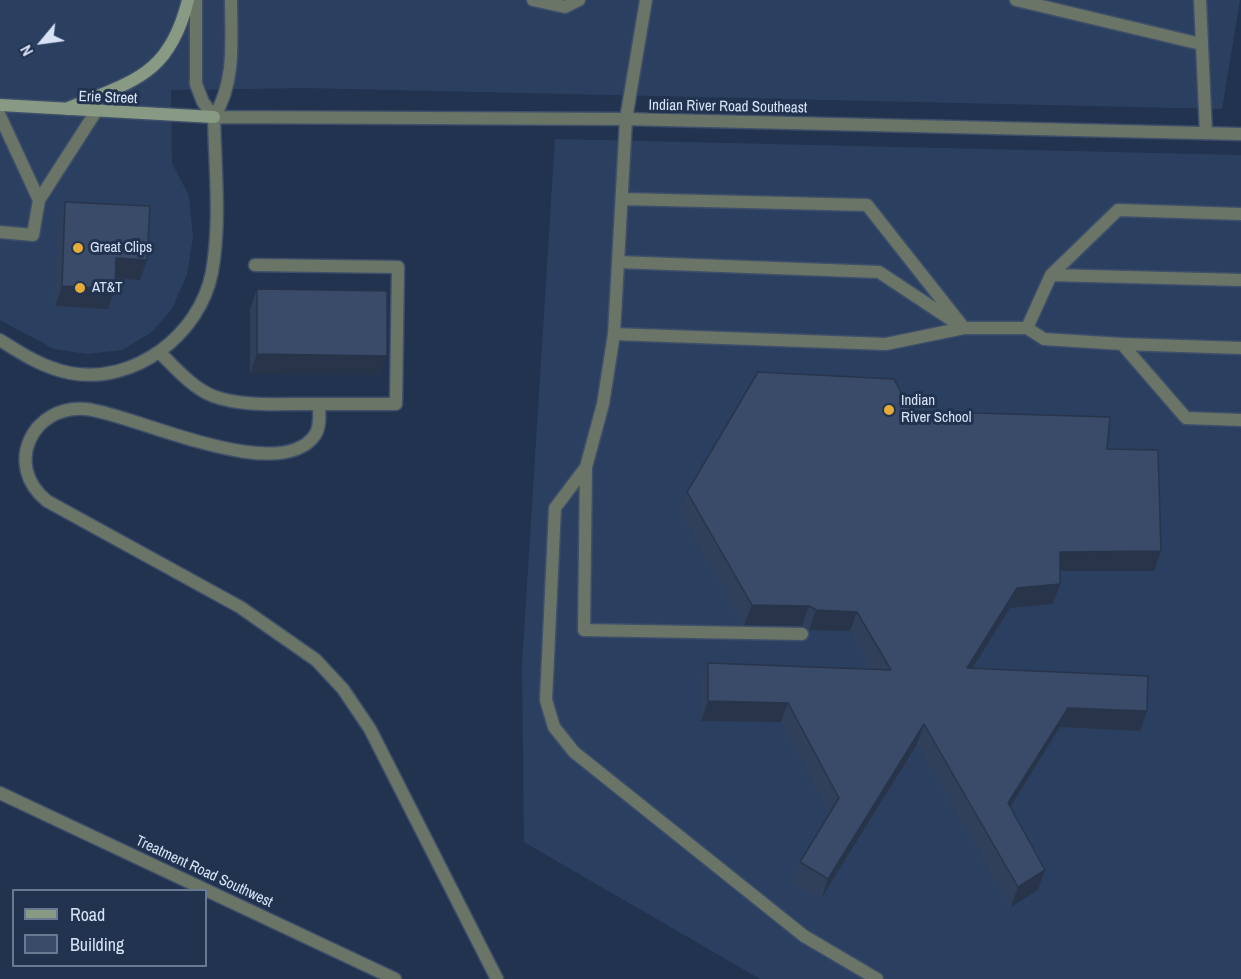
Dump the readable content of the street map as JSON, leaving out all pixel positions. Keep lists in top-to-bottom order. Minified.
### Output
{"streets":{"street":["Erie Street","Indian River Road Southeast","Treatment Road Southwest"]},"crossings":[["Erie Street","Indian River Road Southeast"]],"places":["Great Clips","AT&T","Indian River School"],"legend":["Road","Building"],"north":"bottom left"}
